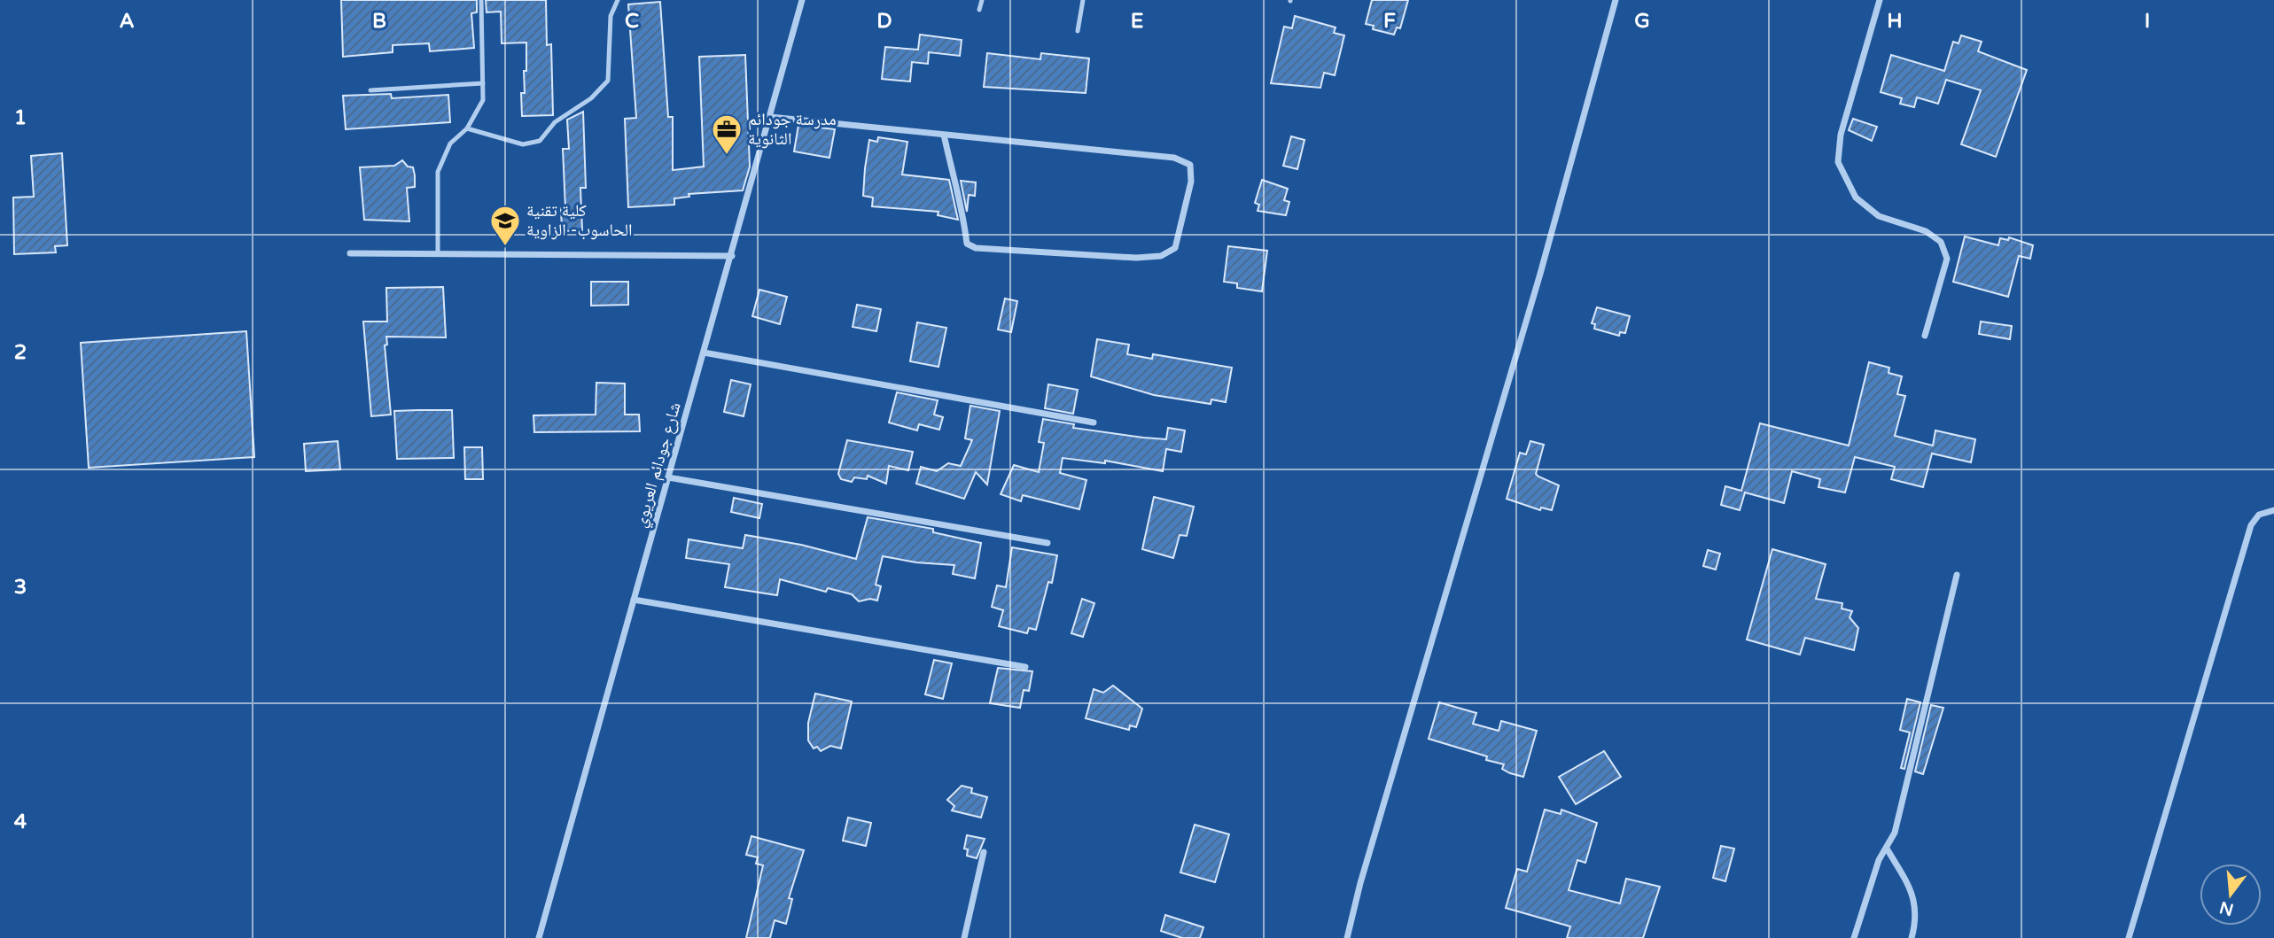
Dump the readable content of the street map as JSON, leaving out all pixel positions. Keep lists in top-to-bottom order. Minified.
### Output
{"streets":{"street":["شارع جودائم العريوي"]},"places":{"office":["مدرسة جودائم الثانوية"],"school or university":["كلية تقنية الحاسوب- الزاوية"]},"north":"bottom","grid":{"columns":["A","B","C","D","E","F","G","H","I"],"rows":["1","2","3","4"]}}
